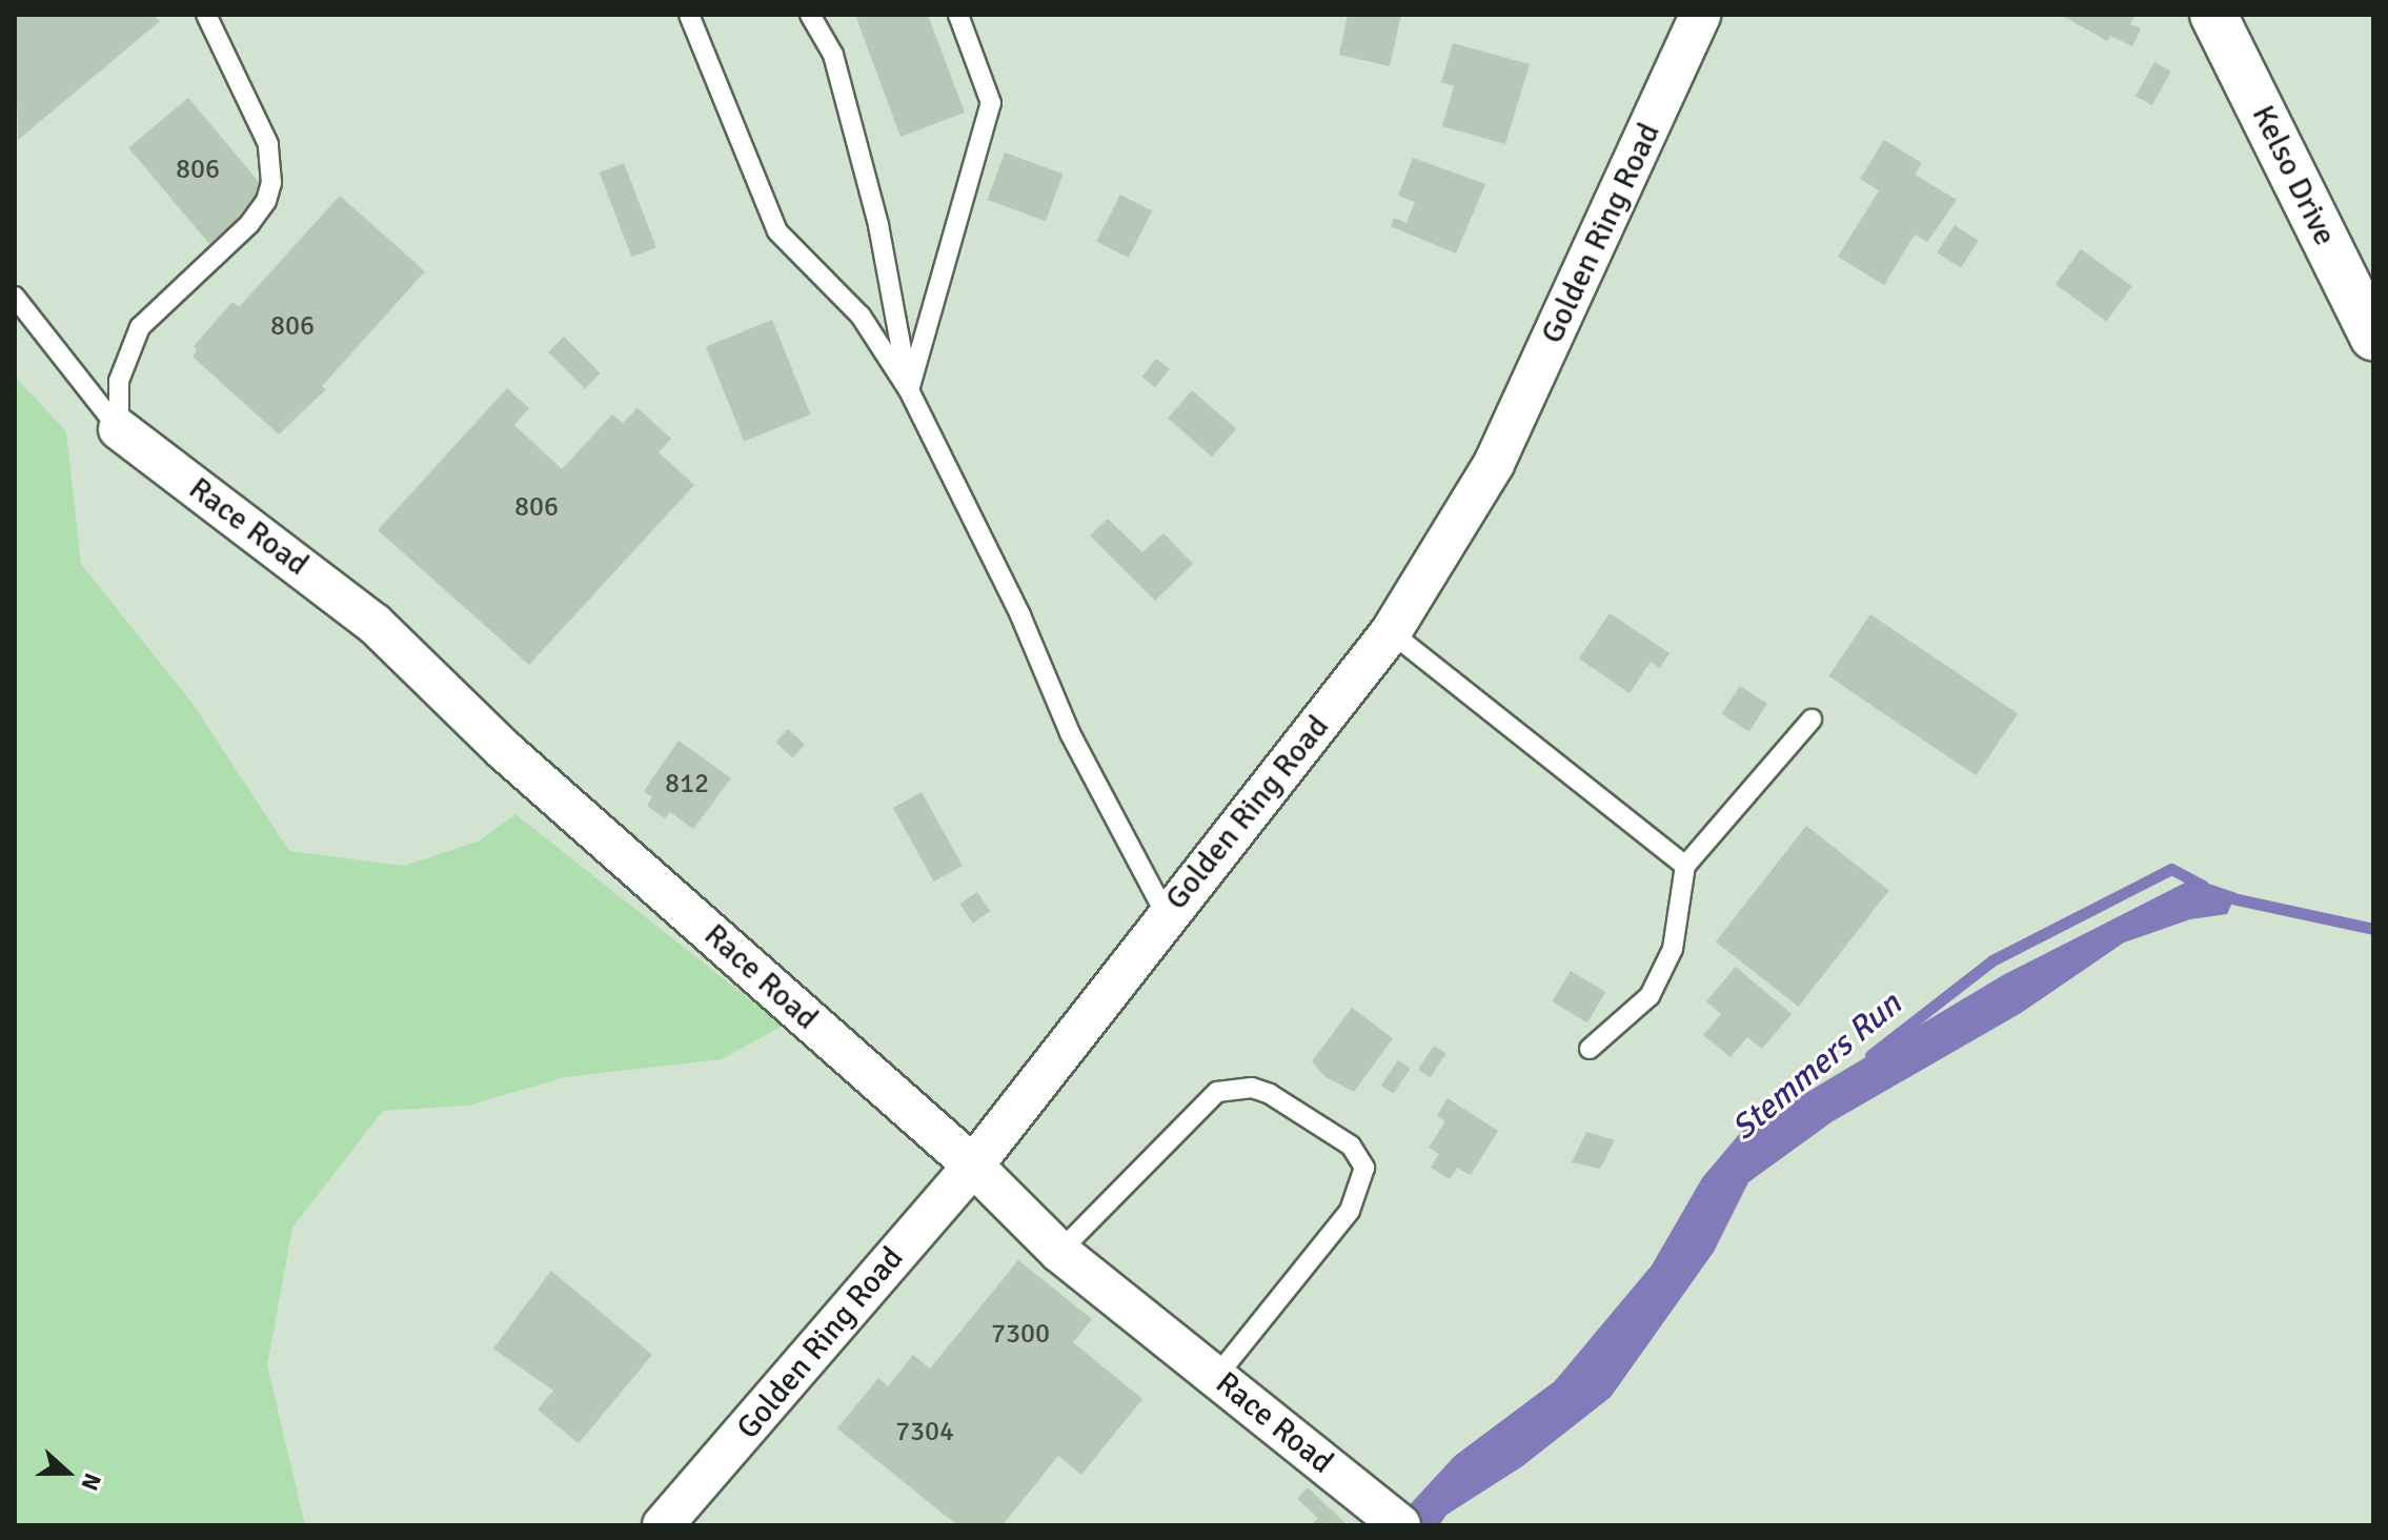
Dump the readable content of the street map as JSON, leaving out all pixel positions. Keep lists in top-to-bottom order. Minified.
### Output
{"streets":{"street":["Kelso Drive","Golden Ring Road","Race Road"]},"crossings":[["Golden Ring Road","Race Road"]],"water":["Stemmers Run"],"house_numbers":["806","806","806","812","7300","7304"],"north":"right"}
